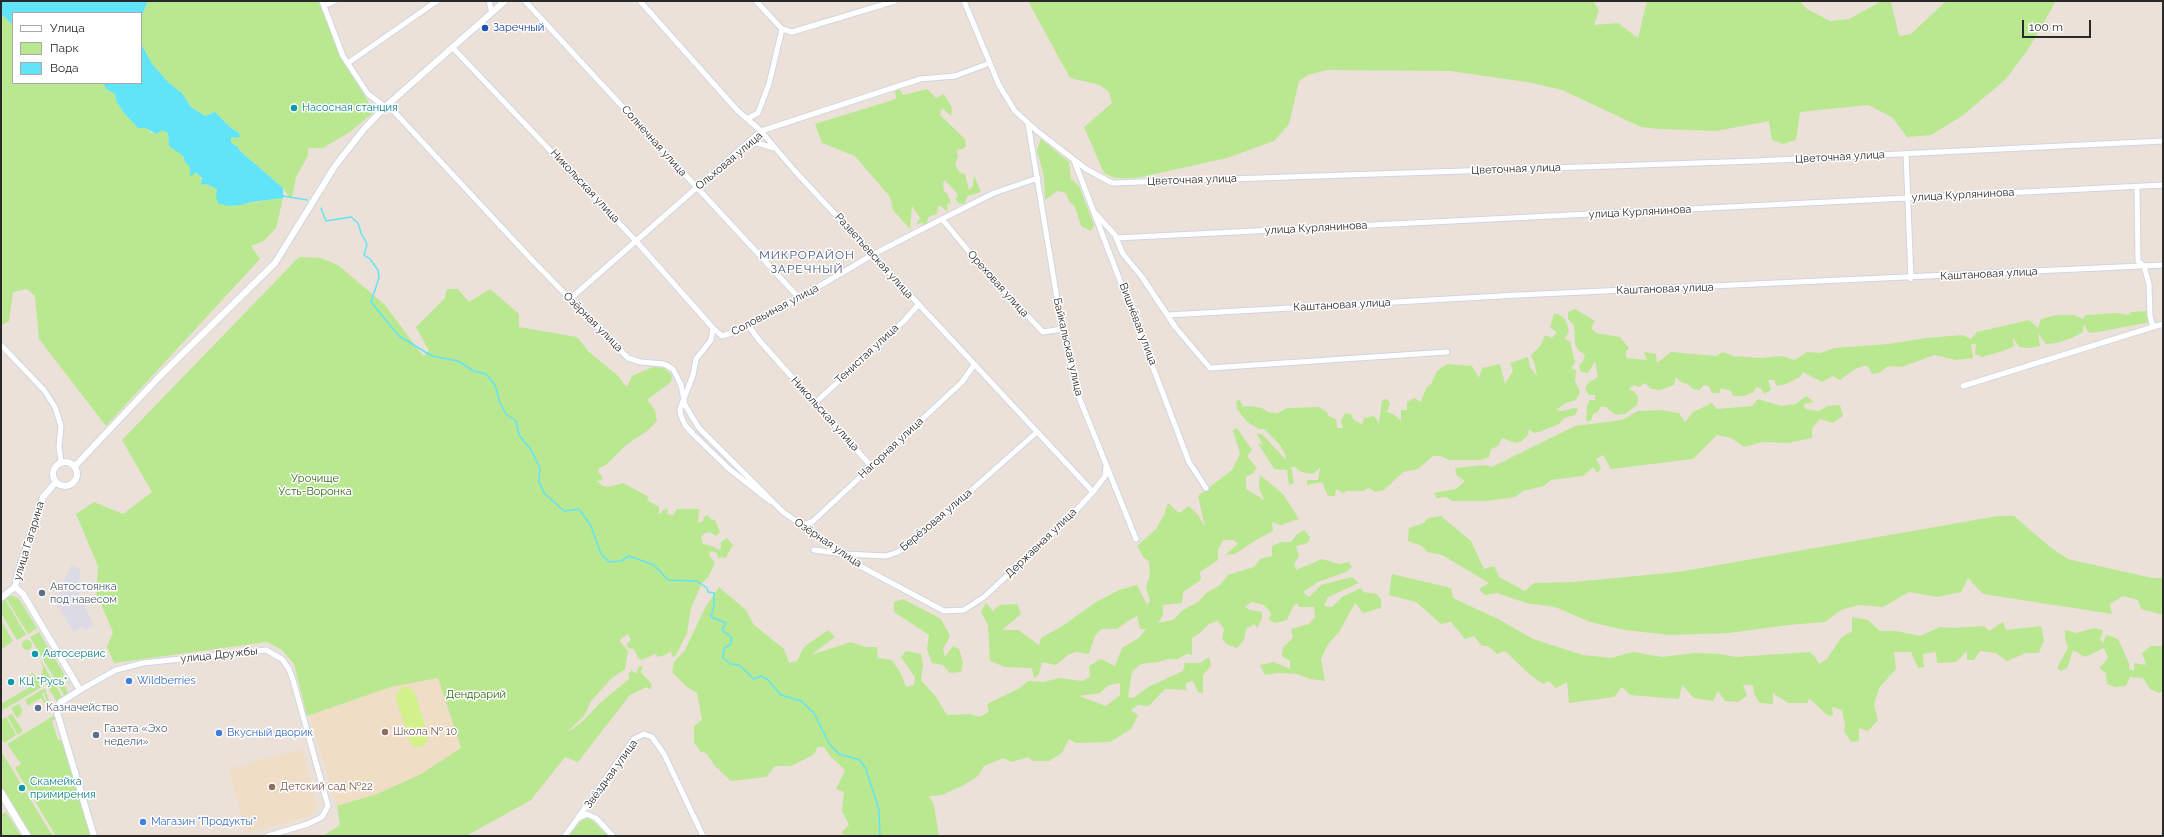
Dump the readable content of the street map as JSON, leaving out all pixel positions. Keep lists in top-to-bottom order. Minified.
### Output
{"streets":{"street":["Солнечная улица","Цветочная улица","Ольховая улица","Никольская улица","улица Курлянинова","Разветьевская улица","Каштановая улица","Ореховая улица","Соловьиная улица","Озёрная улица","Вишнёвая улица","Байкальская улица","Тенистая улица","Нагорная улица","Берёзовая улица","улица Гагарина","Державная улица","улица Дружбы","Звёздная улица"]},"crossings":[["Солнечная улица","Ольховая улица"],["Солнечная улица","Соловьиная улица"],["Цветочная улица","Ольховая улица"],["Цветочная улица","Вишнёвая улица"],["Цветочная улица","Байкальская улица"],["Ольховая улица","Никольская улица"],["Ольховая улица","Разветьевская улица"],["Ольховая улица","Озёрная улица"],["Никольская улица","Соловьиная улица"],["Никольская улица","Тенистая улица"],["Никольская улица","Нагорная улица"],["Разветьевская улица","Соловьиная улица"],["Разветьевская улица","Тенистая улица"],["Разветьевская улица","Нагорная улица"],["Разветьевская улица","Берёзовая улица"],["Разветьевская улица","Державная улица"],["Ореховая улица","Соловьиная улица"],["Ореховая улица","Байкальская улица"],["Соловьиная улица","Озёрная улица"],["Соловьиная улица","Байкальская улица"],["Озёрная улица","Нагорная улица"],["Озёрная улица","Берёзовая улица"],["Озёрная улица","Державная улица"],["Байкальская улица","Державная улица"]],"districts":["МИКРОРАЙОН ЗАРЕЧНЫЙ"],"parks":["Урочище Усть-Воронка","Дендрарий"],"places":["Заречный","Насосная станция","Автостоянка под навесом","Автосервис","Wildberries","КЦ \"Русь\"","Казначейство","Школа № 10","Вкусный дворик","Газета «Эхо недели»","Детский сад №22","Скамейка примирения","Магазин \"Продукты\""],"legend":["Улица","Парк","Вода"],"scale_bar":"100 m"}
